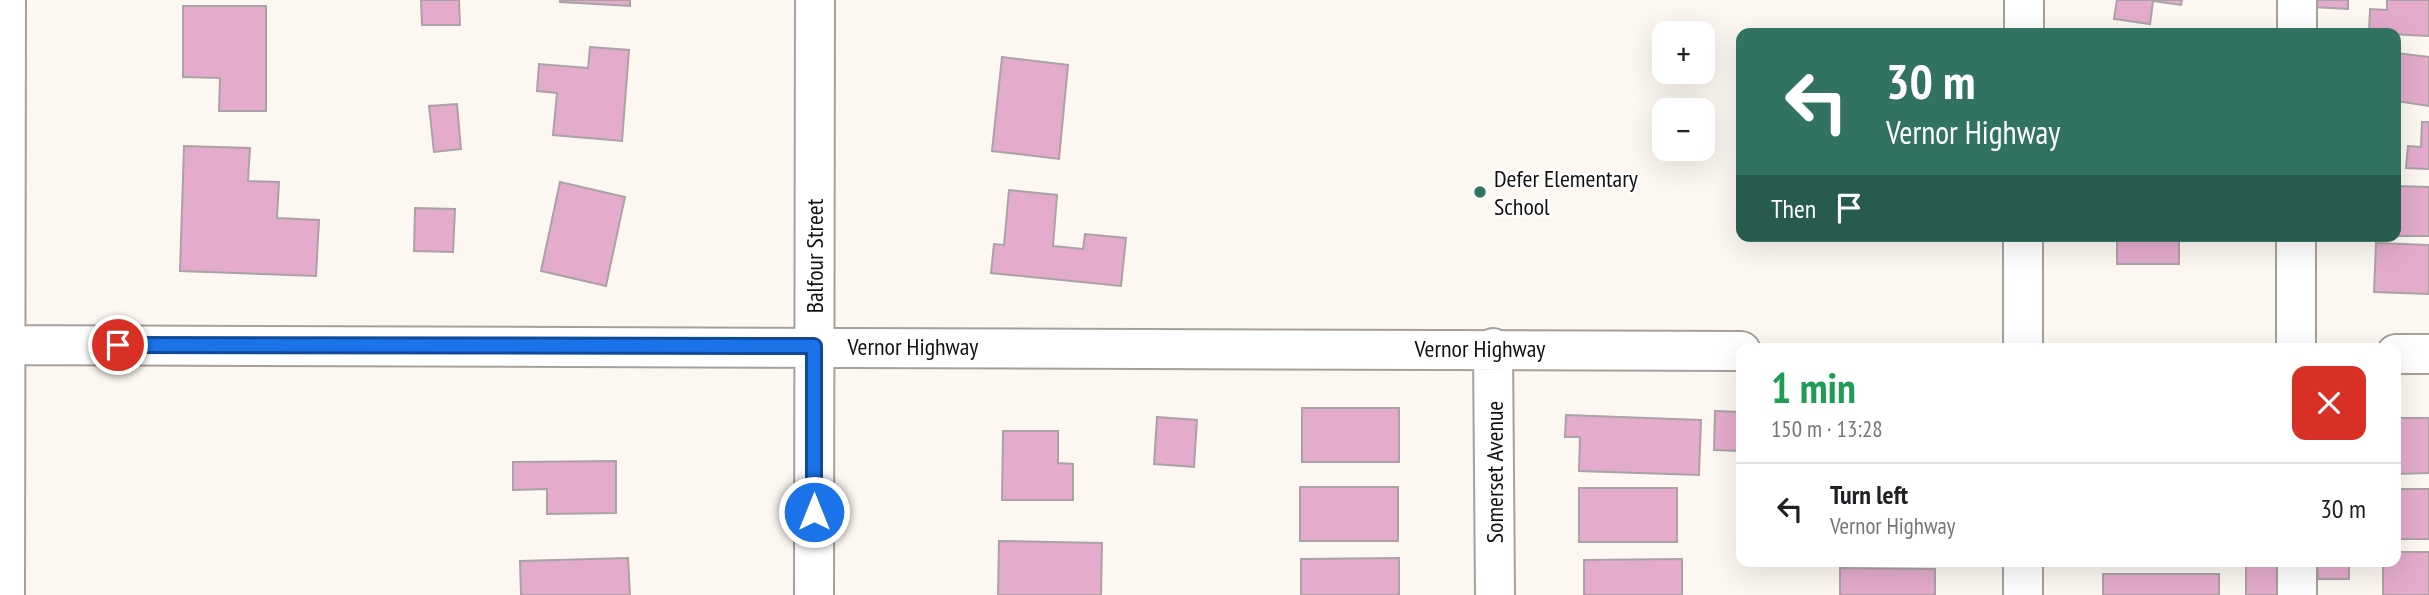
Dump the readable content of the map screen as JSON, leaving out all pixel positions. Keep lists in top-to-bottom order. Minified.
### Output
{"streets":{"street":["Balfour Street","Vernor Highway","Somerset Avenue"]},"crossings":[["Balfour Street","Vernor Highway"],["Vernor Highway","Somerset Avenue"]],"places":["Defer Elementary School"],"page":{"map_buttons":["+","−"],"turn":["30 m","Vernor Highway"],"then":"Then","heading":["1 min","150 m · 13:28"],"list":[{"name":"Turn left","note":"Vernor Highway","value":"30 m"}]}}
